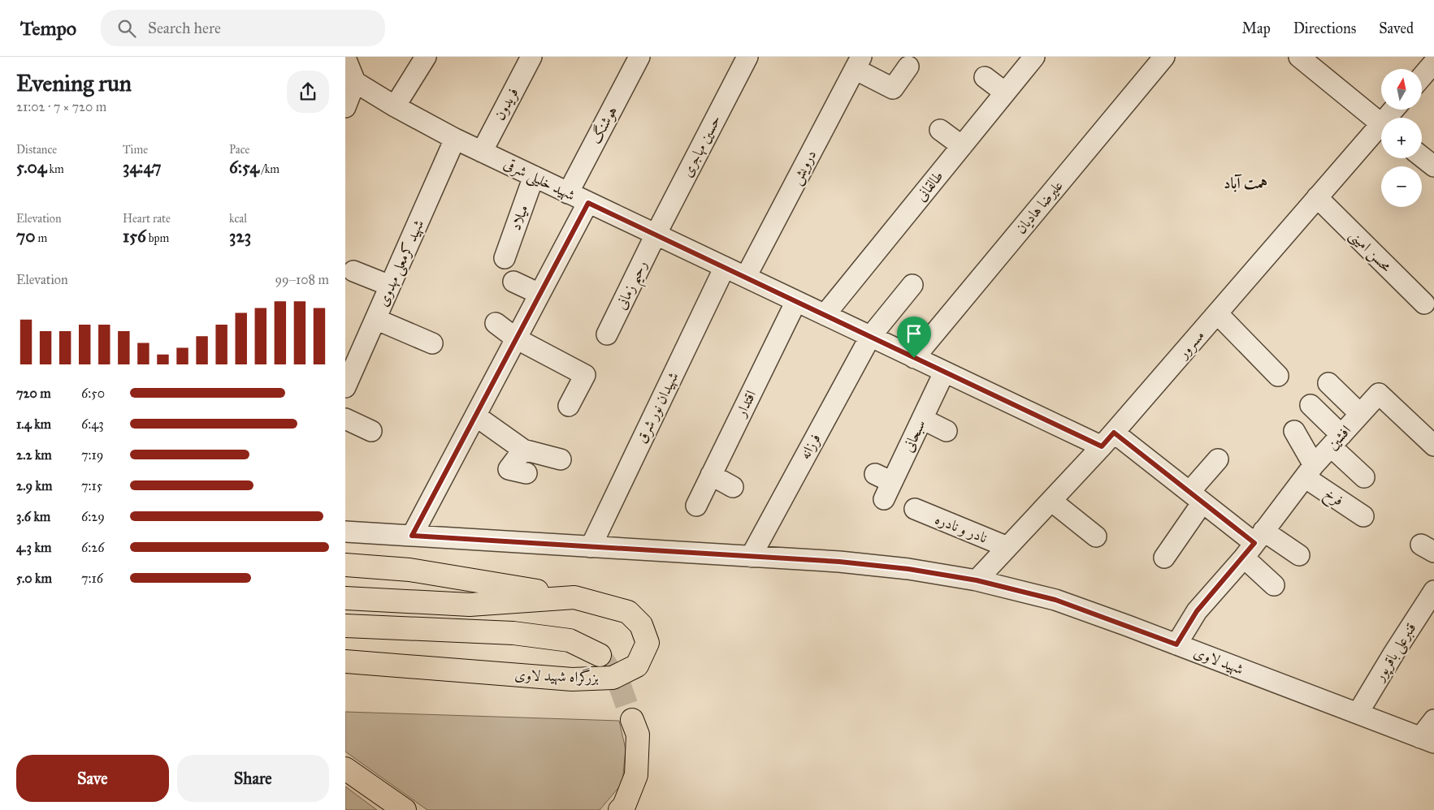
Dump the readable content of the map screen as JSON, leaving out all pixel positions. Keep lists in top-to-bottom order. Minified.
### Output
{"streets":{"highway":["بزرگراه شهید لاوی"],"street":["فریدون","هوشنگ","حسین مهاجری","درویش","شهید خلیلی شرقی","طالقانی","علیرضا هادیان","میلاد","محسن امینی","شهید کرمعلی مهدوی","رحیم زمانی","مسرور","اقتدار","شهیدان نور شرق","سبحانی","افشین","فرزانه","فرخ","نادر و نادره","قنبرعلی باقرپور","شهید لاوی"]},"crossings":[["فریدون","شهید خلیلی شرقی"],["هوشنگ","شهید خلیلی شرقی"],["حسین مهاجری","شهید خلیلی شرقی"],["حسین مهاجری","رحیم زمانی"],["درویش","شهید خلیلی شرقی"],["شهید خلیلی شرقی","طالقانی"],["شهید خلیلی شرقی","علیرضا هادیان"],["شهید خلیلی شرقی","میلاد"],["شهید خلیلی شرقی","شهید کرمعلی مهدوی"],["شهید خلیلی شرقی","رحیم زمانی"],["شهید خلیلی شرقی","مسرور"],["شهید خلیلی شرقی","اقتدار"],["شهید خلیلی شرقی","شهیدان نور شرق"],["شهید خلیلی شرقی","سبحانی"],["شهید خلیلی شرقی","فرزانه"],["محسن امینی","مسرور"],["مسرور","نادر و نادره"],["مسرور","شهید لاوی"],["شهیدان نور شرق","شهید لاوی"],["افشین","فرخ"],["افشین","شهید لاوی"],["فرزانه","شهید لاوی"],["قنبرعلی باقرپور","شهید لاوی"]],"districts":["همت آباد"],"north":"top","page":{"header":"Tempo","search":"Search here","nav":["Map","Directions","Saved"],"heading":["Evening run","21:02 · 7 × 720 m"],"map_buttons":["+","−"],"stats":[["Distance","5.04 km"],["Time","34:47"],["Pace","6:54 /km"],["Elevation","70 m"],["Heart rate","156 bpm"],["kcal","323"]],"chart":["Elevation","99–108 m"],"list":[{"name":"720 m","note":"6:50"},{"name":"1.4 km","note":"6:43"},{"name":"2.2 km","note":"7:19"},{"name":"2.9 km","note":"7:15"},{"name":"3.6 km","note":"6:29"},{"name":"4.3 km","note":"6:26"},{"name":"5.0 km","note":"7:16"}],"buttons":["Save","Share"]}}
